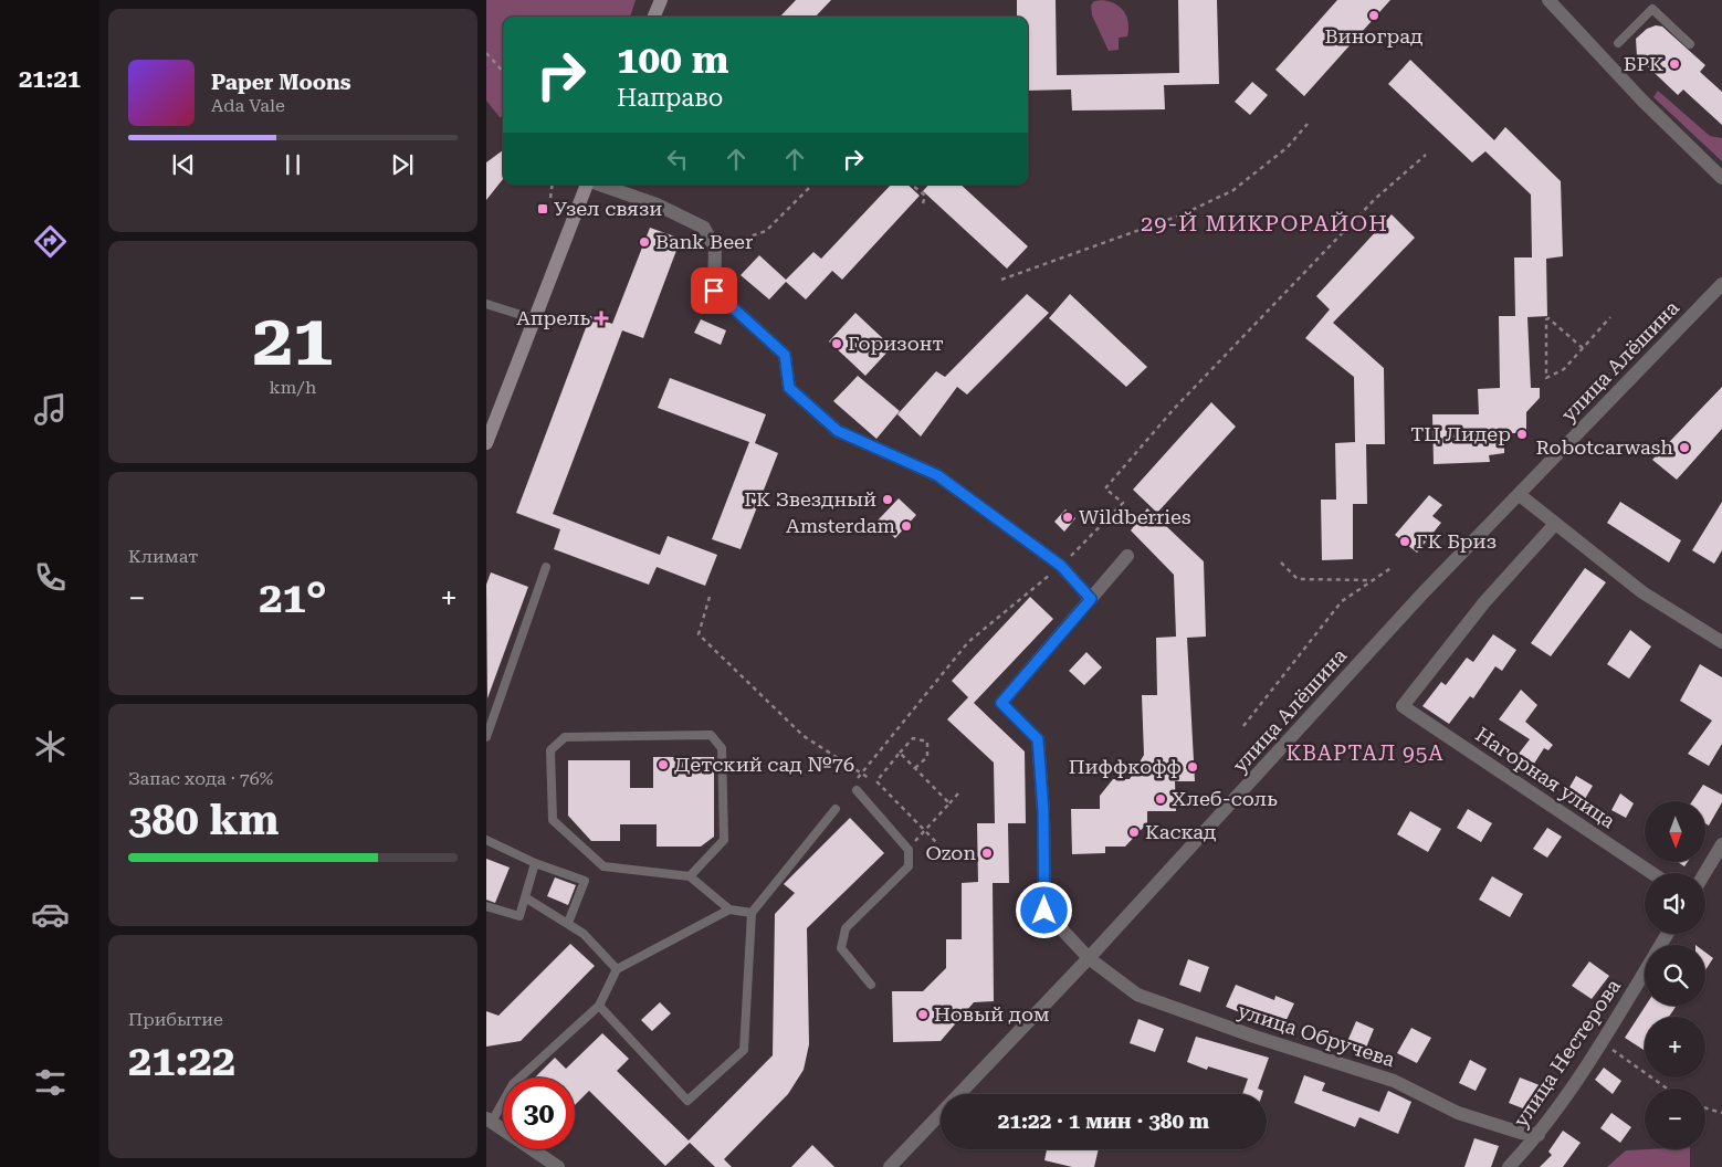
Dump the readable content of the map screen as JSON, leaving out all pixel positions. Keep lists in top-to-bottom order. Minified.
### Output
{"streets":{"street":["улица Алёшина","Нагорная улица","улица Обручева","улица Нестерова"]},"crossings":[["улица Алёшина","улица Обручева"],["улица Обручева","улица Нестерова"]],"districts":["29-Й МИКРОРАЙОН","КВАРТАЛ 95А"],"places":{"other":["Виноград","БРК","Bank Beer","Горизонт","ТЦ Лидер","Robotcarwash","ГК Звездный","Wildberries","Amsterdam","ГК Бриз","Детский сад №76","Пиффкофф","Хлеб-соль","Каскад","Ozon","Новый дом"],"transit":["Узел связи"],"health":["Апрель"]},"north":"bottom","page":{"tabs":"21:21","turn":["100 m","Направо"],"song":["Paper Moons","Ada Vale"],"tile":[["21","km/h"],"Климат",["Запас хода · 76%","380 km"],["Прибытие","21:22"]],"heat":["−","21°","+"],"map_buttons":["+","−"],"limit":"30","trip":"21:22 · 1 мин · 380 m"}}
